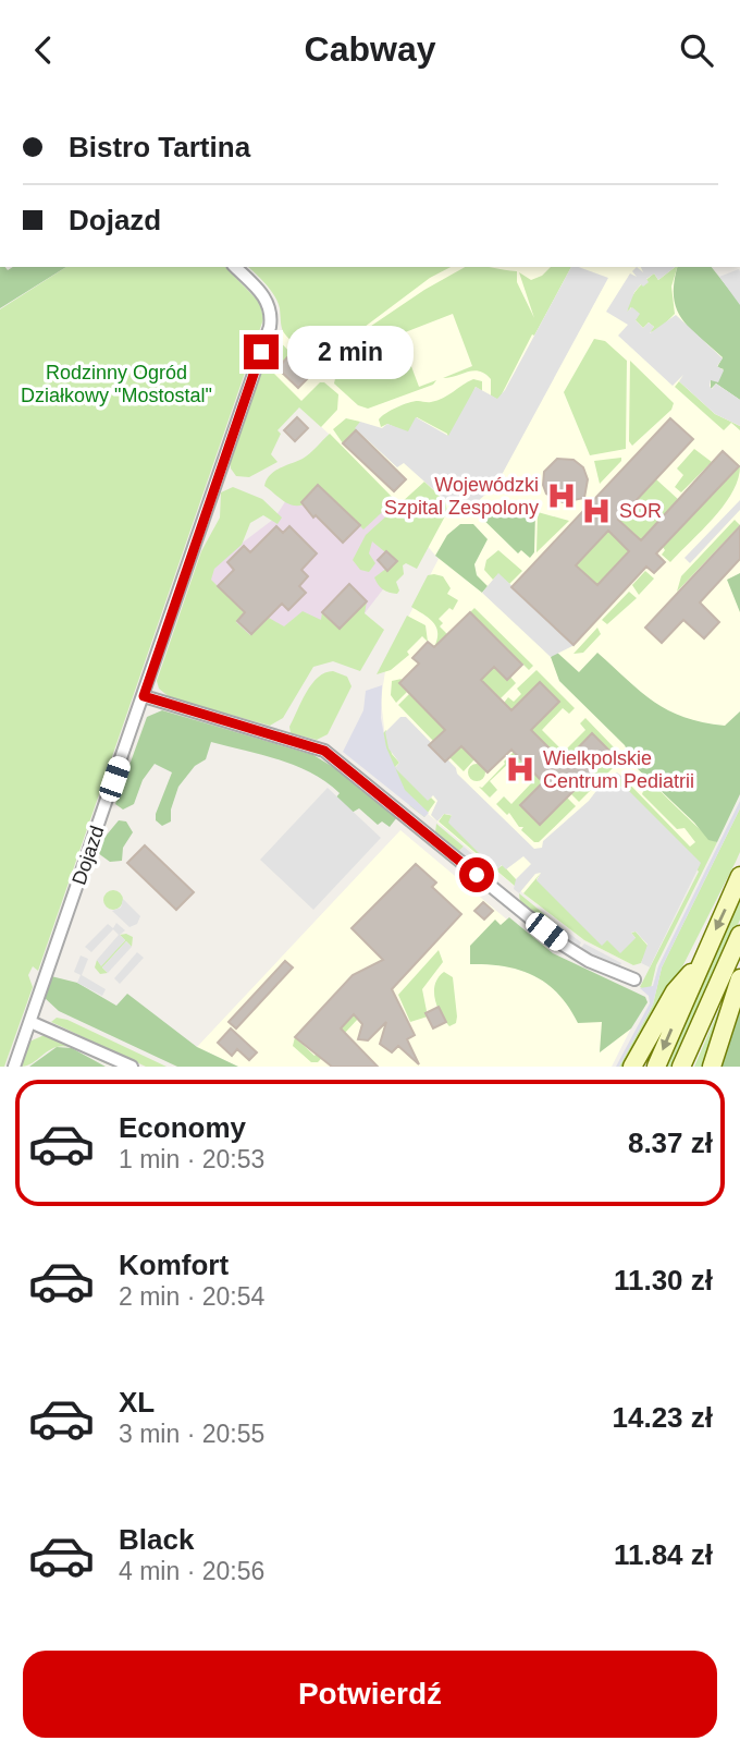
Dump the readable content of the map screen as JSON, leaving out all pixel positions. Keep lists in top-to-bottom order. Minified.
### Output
{"streets":{"street":["Dojazd"]},"parks":["Rodzinny Ogród Działkowy \"Mostostal\""],"places":{"hospital":["Wojewódzki Szpital Zespolony","SOR","Wielkpolskie Centrum Pediatrii"]},"page":{"header":"Cabway","banner":["Bistro Tartina","Dojazd"],"bubble":"2 min","list":[{"name":"Economy","note":"1 min · 20:53","value":"8.37 zł"},{"name":"Komfort","note":"2 min · 20:54","value":"11.30 zł"},{"name":"XL","note":"3 min · 20:55","value":"14.23 zł"},{"name":"Black","note":"4 min · 20:56","value":"11.84 zł"}],"buttons":"Potwierdź"}}
